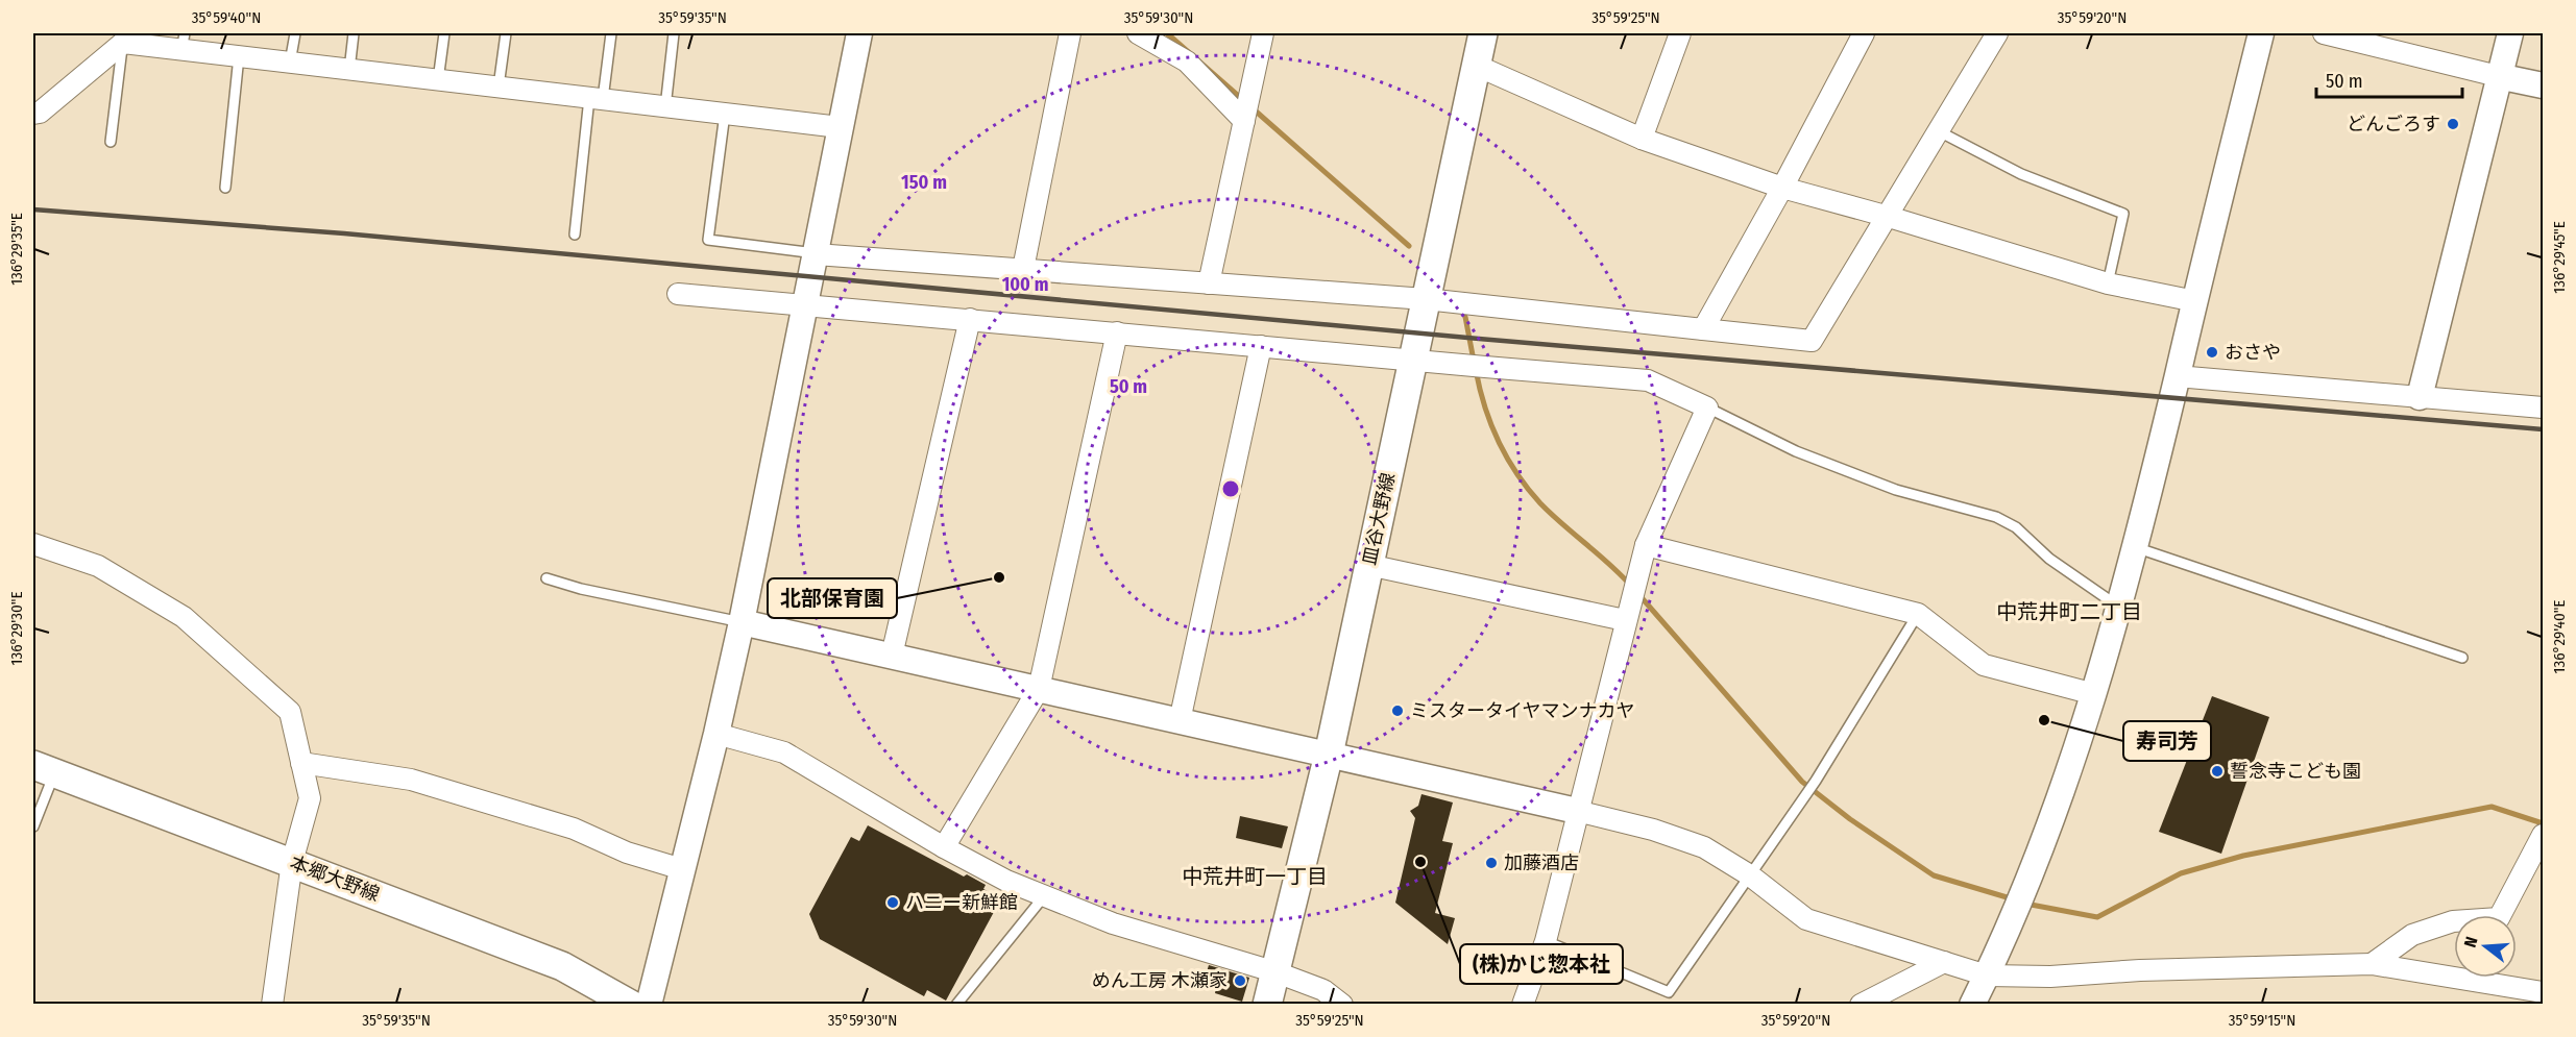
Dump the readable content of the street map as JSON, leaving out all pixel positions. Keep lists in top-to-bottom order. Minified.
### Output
{"streets":{"main road":["皿谷大野線","本郷大野線"]},"districts":["中荒井町二丁目","中荒井町一丁目"],"places":["どんごろす","おさや","北部保育園","ミスタータイヤマンナカヤ","寿司芳","誓念寺こども園","(株)かじ惣本社","加藤酒店","ハニー新鮮館","めん工房 木瀬家"],"scale_bar":"50 m","north":"left","coordinates":["35°59'40\"N","35°59'35\"N","35°59'30\"N","35°59'25\"N","35°59'20\"N","136°29'35\"E","136°29'45\"E","136°29'30\"E","136°29'40\"E","35°59'15\"N"],"rings":["150 m","100 m","50 m"]}
